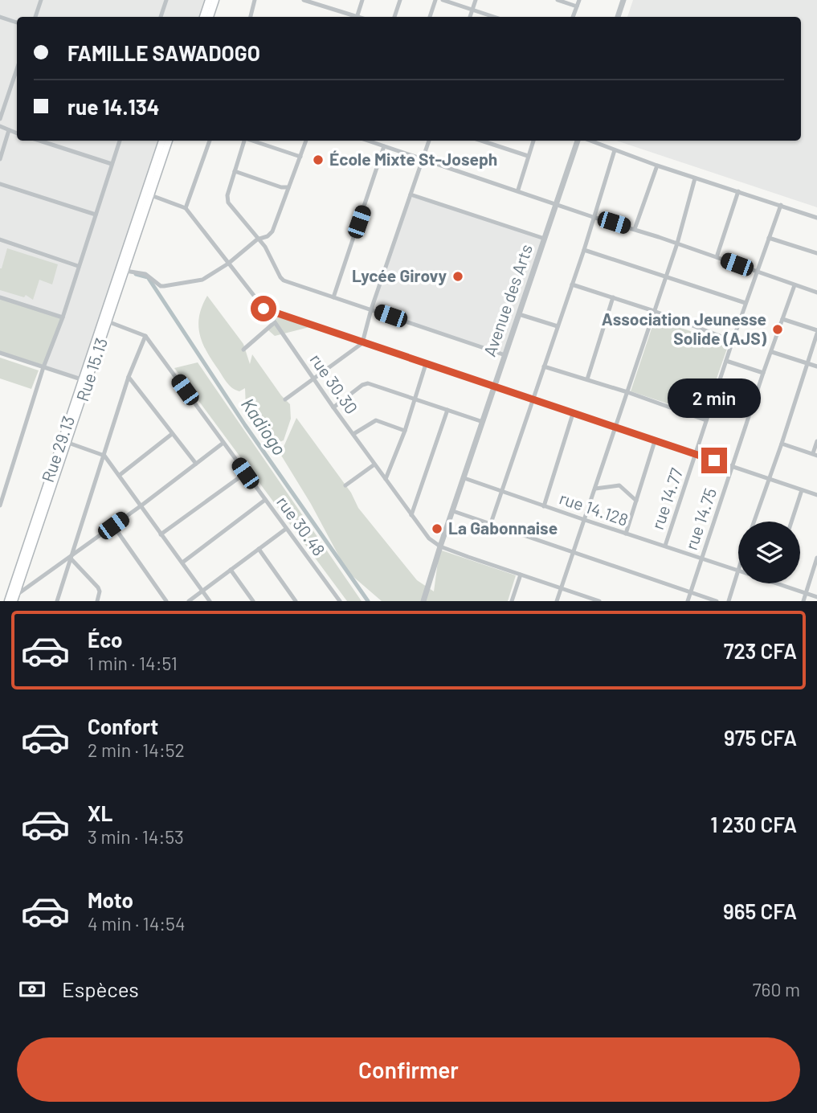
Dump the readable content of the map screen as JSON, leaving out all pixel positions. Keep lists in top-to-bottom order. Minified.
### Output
{"streets":{"main road":["Rue 15.13","Rue 29.13"],"street":["Avenue des Arts","rue 30.30","rue 14.77","rue 14.128","rue 14.75","rue 30.48"]},"crossings":[["Avenue des Arts","rue 30.30"],["Avenue des Arts","rue 14.128"],["Rue 15.13","Rue 29.13"],["rue 14.77","rue 14.128"],["rue 14.128","rue 14.75"]],"water":["Kadiogo"],"places":["École Mixte St-Joseph","Lycée Girovy","Association Jeunesse Solide (AJS)","La Gabonnaise"],"page":{"banner":["FAMILLE SAWADOGO","rue 14.134"],"bubble":"2 min","list":[{"name":"Éco","note":"1 min · 14:51","value":"723 CFA"},{"name":"Confort","note":"2 min · 14:52","value":"975 CFA"},{"name":"XL","note":"3 min · 14:53","value":"1 230 CFA"},{"name":"Moto","note":"4 min · 14:54","value":"965 CFA"}],"pay":["Espèces","760 m"],"buttons":"Confirmer"}}
